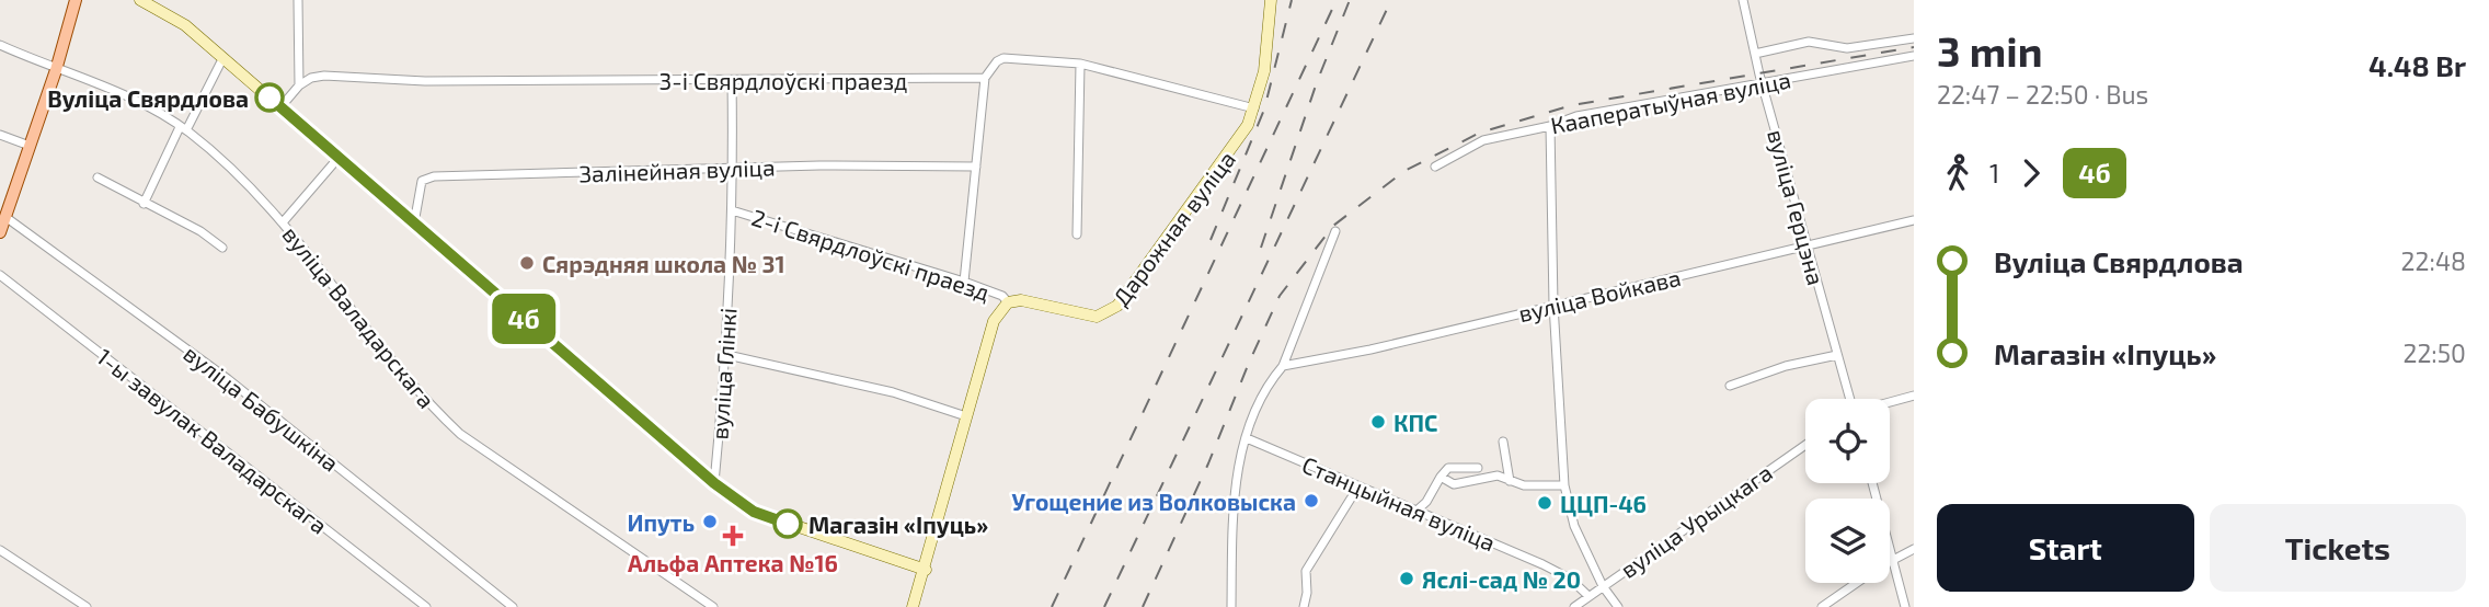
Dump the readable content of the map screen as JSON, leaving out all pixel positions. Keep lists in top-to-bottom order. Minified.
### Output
{"streets":{"street":["3-і Свярдлоўскі праезд","Кааператыўная вуліца","Залінейная вуліца","вуліца Герцэна","Дарожная вуліца","2-і Свярдлоўскі праезд","вуліца Войкава","вуліца Валадарскага","вуліца Глінкі","вуліца Бабушкіна","1-ы завулак Валадарскага","Станцыйная вуліца","вуліца Урыцкага"]},"crossings":[["3-і Свярдлоўскі праезд","вуліца Глінкі"],["Кааператыўная вуліца","вуліца Герцэна"],["Залінейная вуліца","вуліца Глінкі"],["вуліца Герцэна","вуліца Войкава"],["Дарожная вуліца","2-і Свярдлоўскі праезд"],["2-і Свярдлоўскі праезд","вуліца Глінкі"],["Станцыйная вуліца","вуліца Урыцкага"]],"places":{"other":["Вуліца Свярдлова","Сярэдняя школа № 31","КПС","Угощение из Волковыска","ЦЦП-46","Ипуть","Магазін «Іпуць»","Яслі-сад № 20"],"health":["Альфа Аптека №16"]},"lines":["bus line 4б"],"page":{"on_map":"4б","heading":["3 min","22:47 – 22:50 · Bus","4.48 Br"],"legs":["1","4б"],"list":[{"name":"Вуліца Свярдлова","value":"22:48"},{"name":"Магазін «Іпуць»","value":"22:50"}],"buttons":["Start","Tickets"]}}
